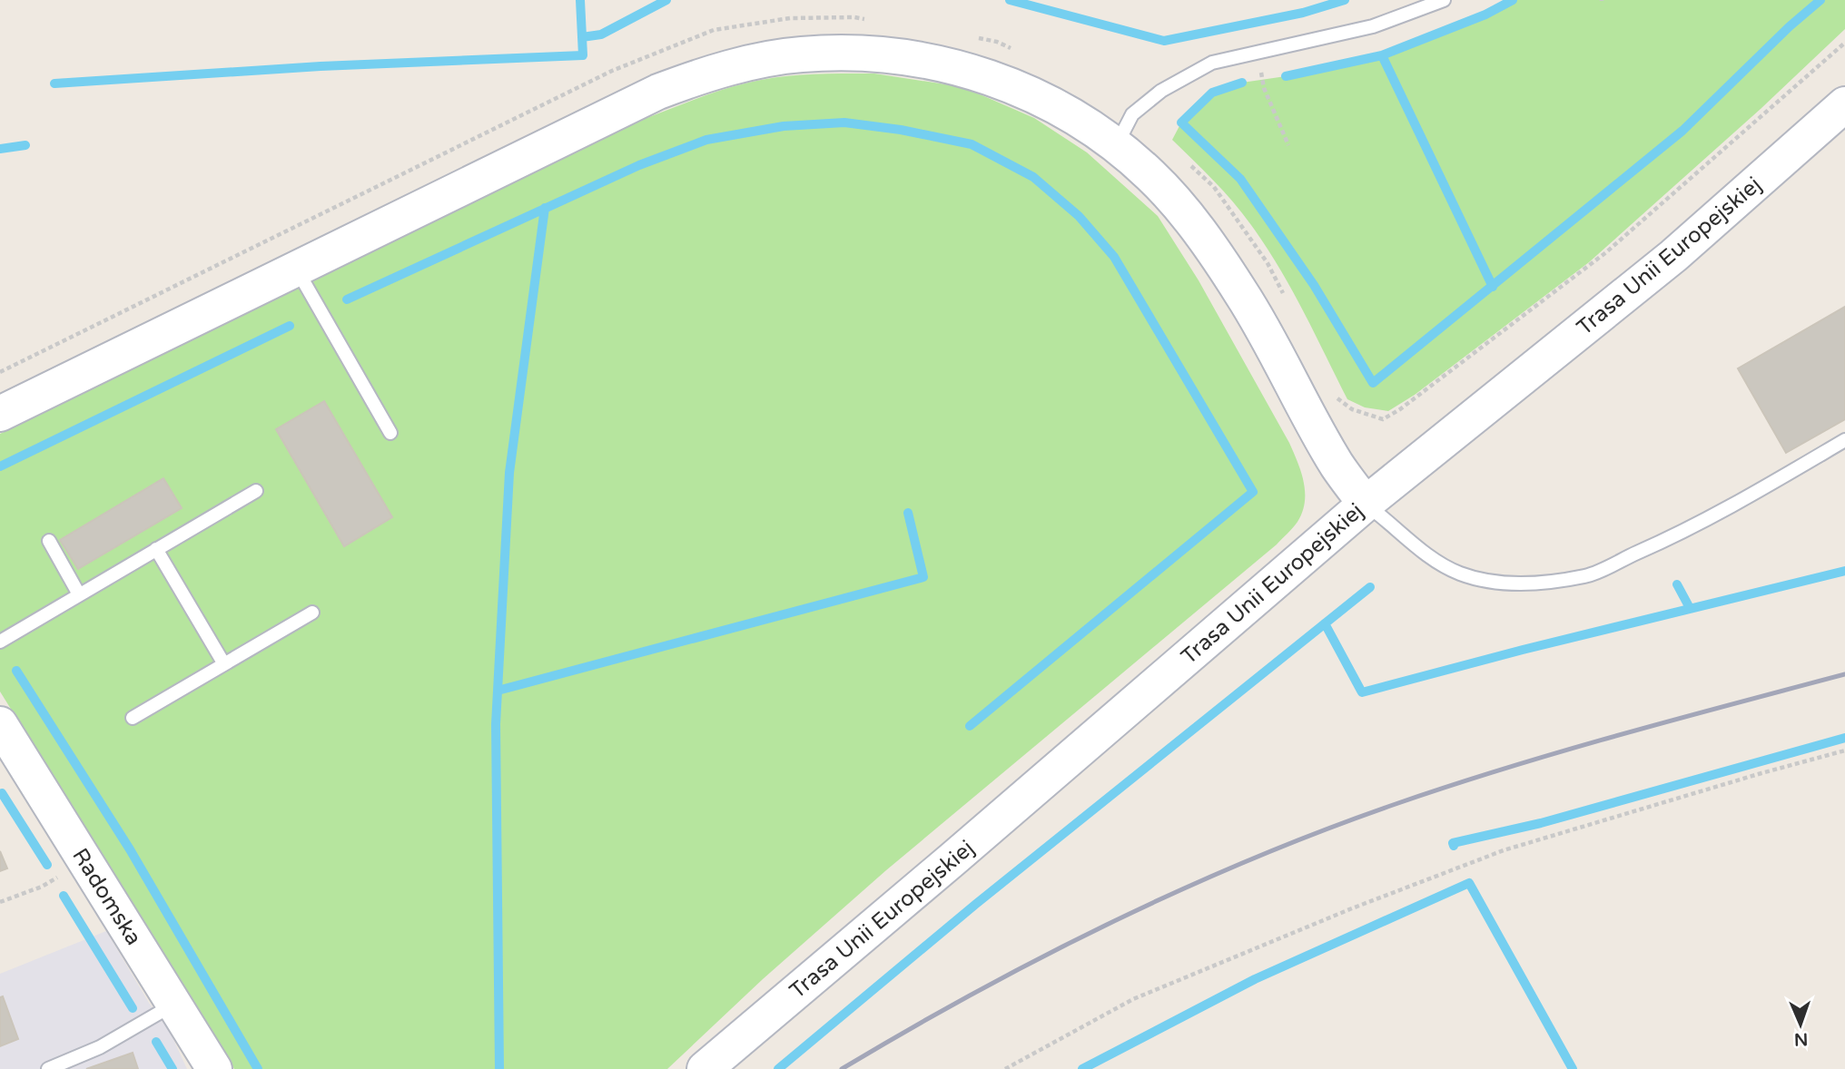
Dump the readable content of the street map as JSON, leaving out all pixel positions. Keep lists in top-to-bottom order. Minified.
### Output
{"streets":{"main road":["Trasa Unii Europejskiej","Radomska"]},"north":"bottom"}
